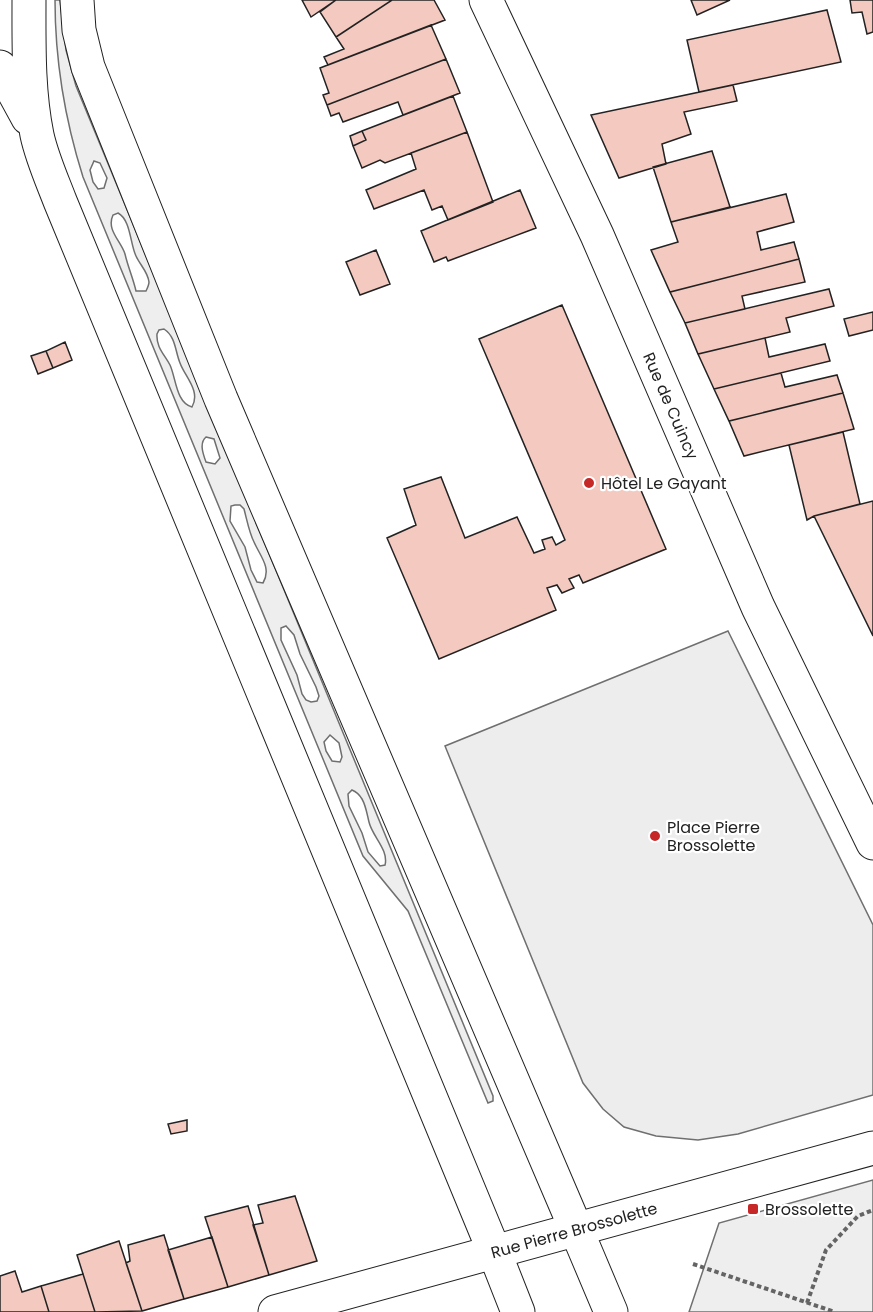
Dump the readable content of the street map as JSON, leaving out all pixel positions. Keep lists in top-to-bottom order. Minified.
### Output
{"streets":{"main road":["Rue de Cuincy","Rue Pierre Brossolette"]},"places":{"other":["Hôtel Le Gayant","Place Pierre Brossolette"],"transit":["Brossolette"]}}
